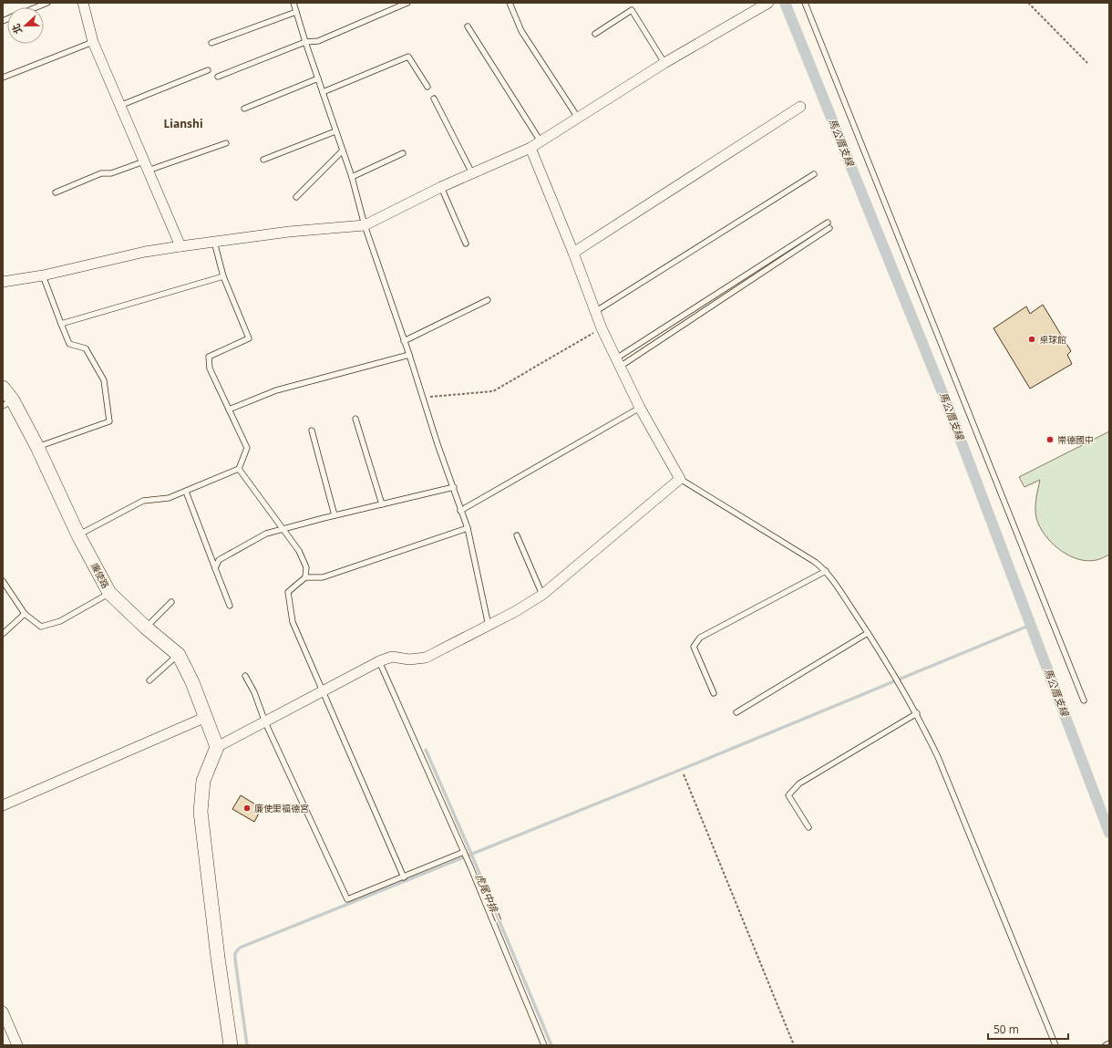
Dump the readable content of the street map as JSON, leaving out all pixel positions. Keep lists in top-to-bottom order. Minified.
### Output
{"streets":{"street":["廉使路"]},"districts":["Lianshi"],"water":["馬公厝支線","虎尾中排二"],"places":["桌球館","崇德國中","廉使里福德宮"],"scale_bar":"50 m","north":"left"}
